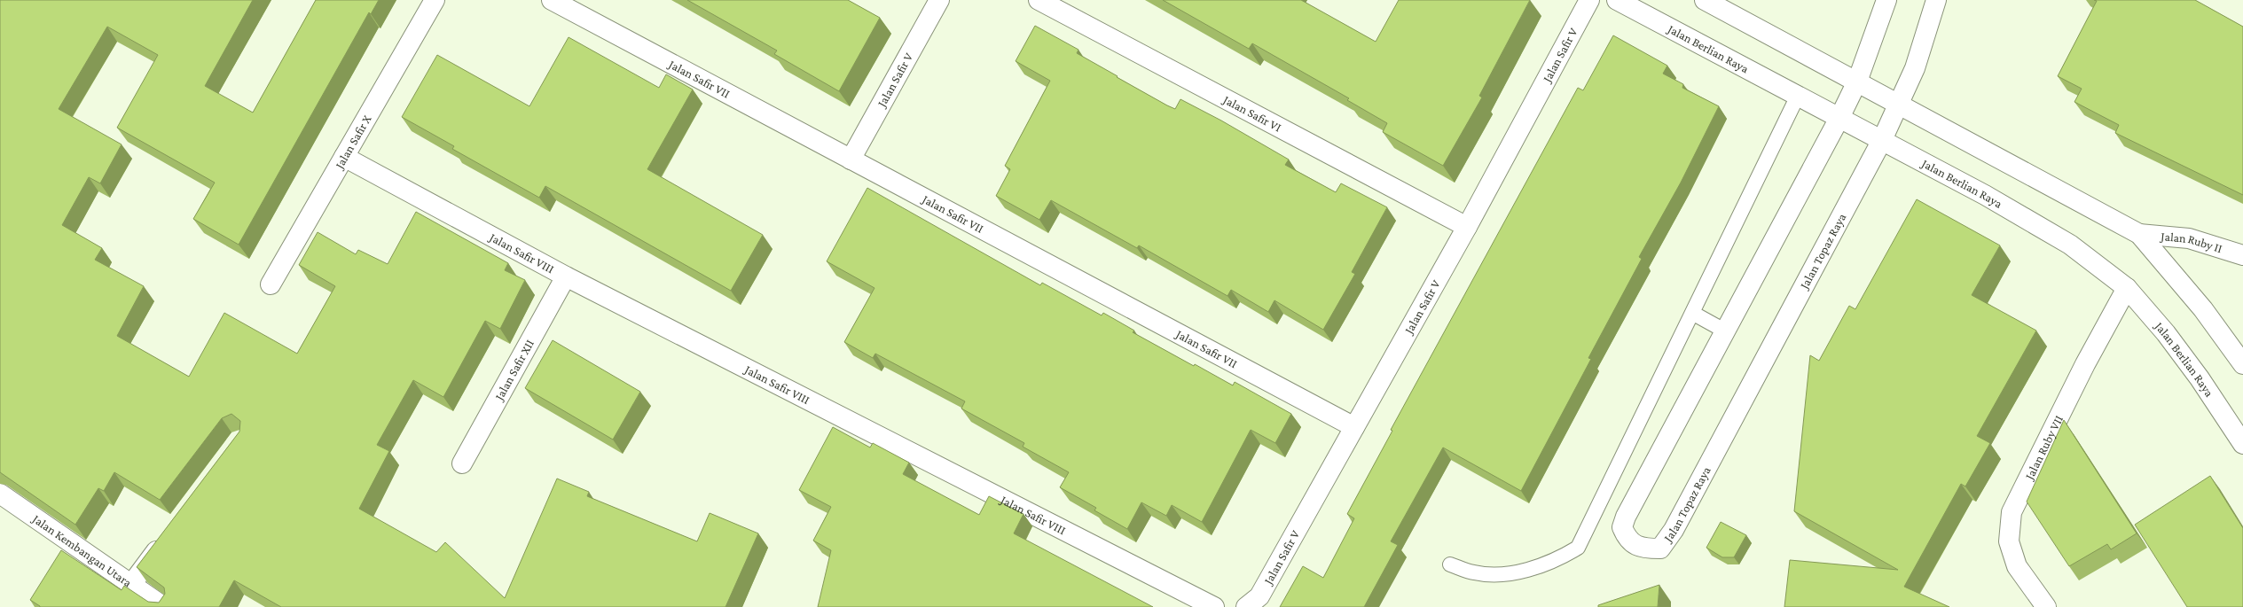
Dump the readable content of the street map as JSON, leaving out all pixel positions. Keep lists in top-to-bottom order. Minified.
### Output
{"streets":{"street":["Jalan Berlian Raya","Jalan Safir V","Jalan Safir VII","Jalan Safir VI","Jalan Safir X","Jalan Ruby II","Jalan Topaz Raya","Jalan Safir VIII","Jalan Safir XII","Jalan Ruby VII","Jalan Kembangan Utara"]},"crossings":[["Jalan Berlian Raya","Jalan Topaz Raya"],["Jalan Berlian Raya","Jalan Ruby VII"],["Jalan Safir V","Jalan Safir VII"],["Jalan Safir V","Jalan Safir VI"],["Jalan Safir X","Jalan Safir VIII"],["Jalan Safir VIII","Jalan Safir XII"]]}
